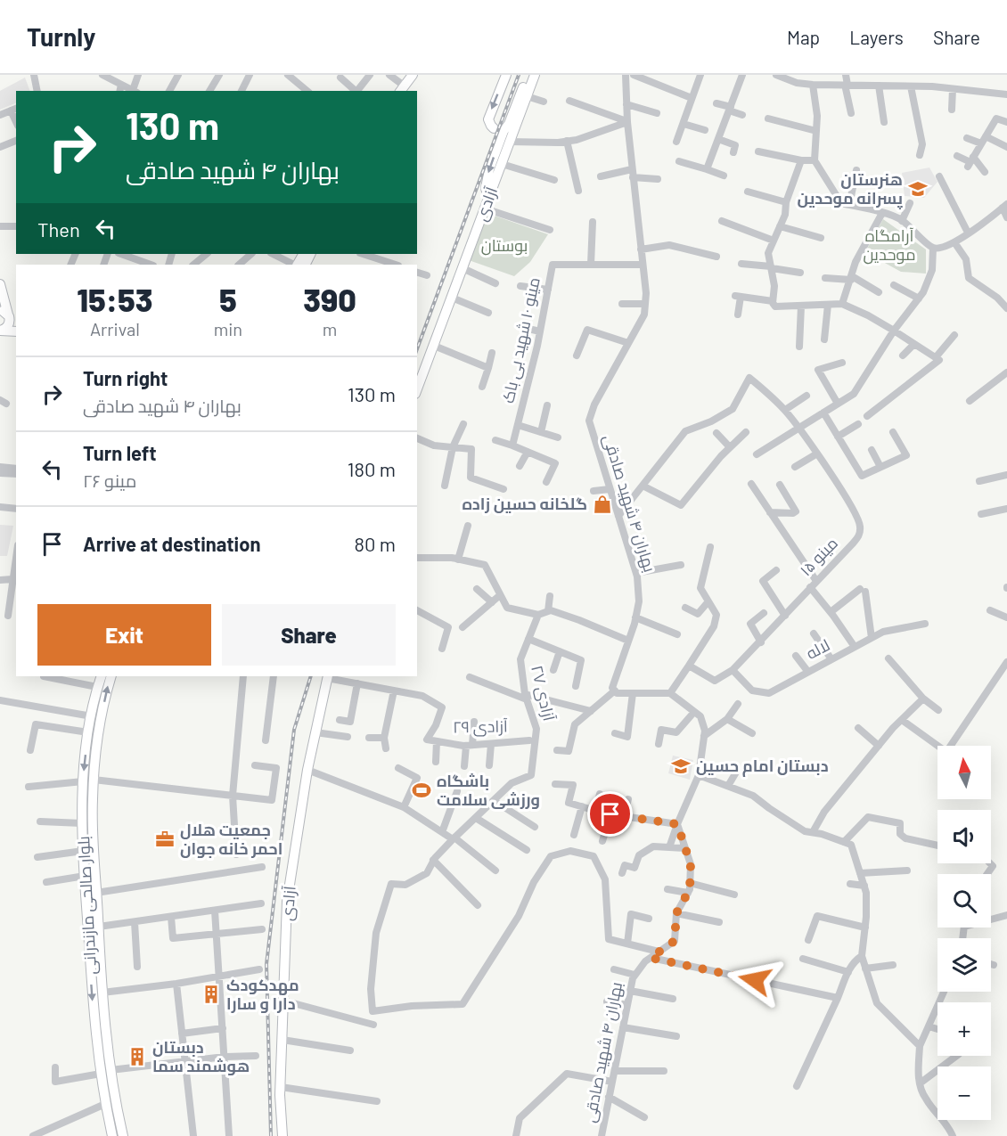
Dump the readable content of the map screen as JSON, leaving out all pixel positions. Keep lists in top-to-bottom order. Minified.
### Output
{"streets":{"main road":["آزادی","بلوار صالحی مازندرانی"],"street":["مینو ۱۰ شهید بی باک","بهاران ۴ شهید صادقی","مینو ۱۵","لاله","آزادی ۲۷","آزادی ۲۹"]},"crossings":[["آزادی","آزادی ۲۹"],["مینو ۱۰ شهید بی باک","بهاران ۴ شهید صادقی"],["بهاران ۴ شهید صادقی","آزادی ۲۷"],["مینو ۱۵","لاله"]],"parks":["آرامگاه موحدین","بوستان"],"places":{"school or university":["هنرستان پسرانه موحدین","دبستان امام حسین"],"shop":["گلخانه حسین زاده"],"sports":["باشگاه ورزشی سلامت"],"office":["جمعیت هلال احمر خانه جوان"],"building":["مهدکودک دارا و سارا","دبستان هوشمند سما"]},"north":"top","page":{"header":"Turnly","nav":["Map","Layers","Share"],"turn":["130 m","بهاران ۴ شهید صادقی"],"then":"Then","eta":["15:53","Arrival","5","min","390","m"],"list":[{"name":"Turn right","note":"بهاران ۴ شهید صادقی","value":"130 m"},{"name":"Turn left","note":"مینو ۲۶","value":"180 m"},{"name":"Arrive at destination","value":"80 m"}],"buttons":["Exit","Share"],"map_buttons":["+","−"]}}
